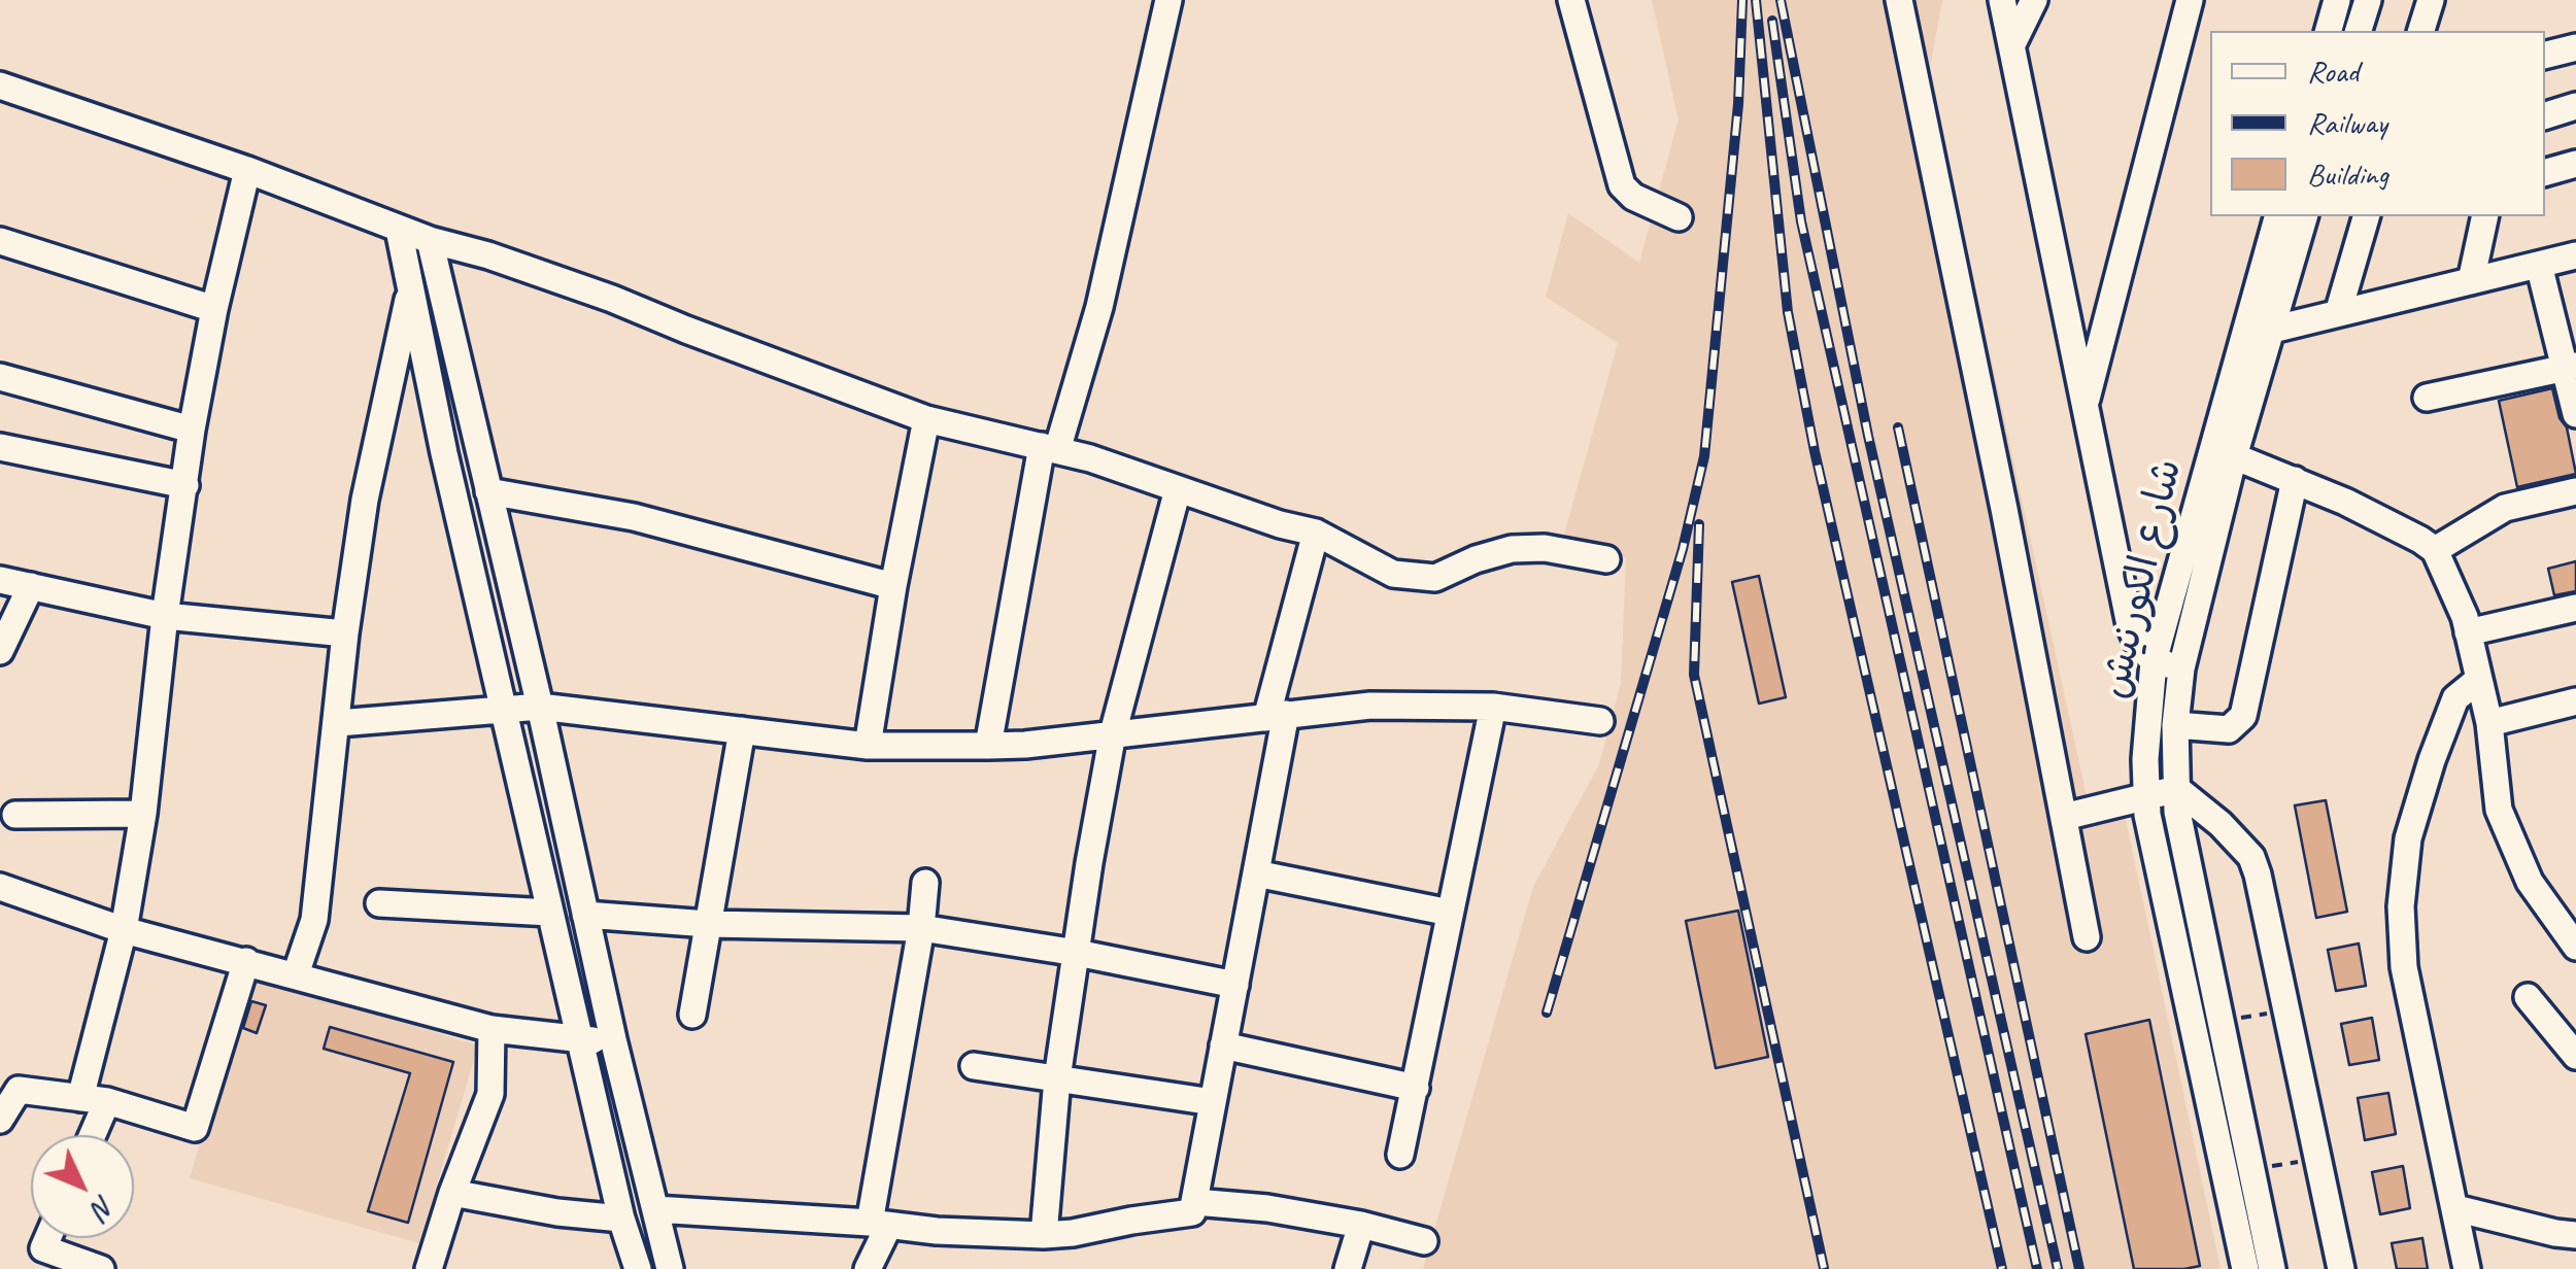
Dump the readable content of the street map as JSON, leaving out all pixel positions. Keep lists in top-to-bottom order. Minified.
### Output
{"streets":{"street":["شارع الكورنيش"]},"legend":["Road","Railway","Building"],"north":"bottom right"}
